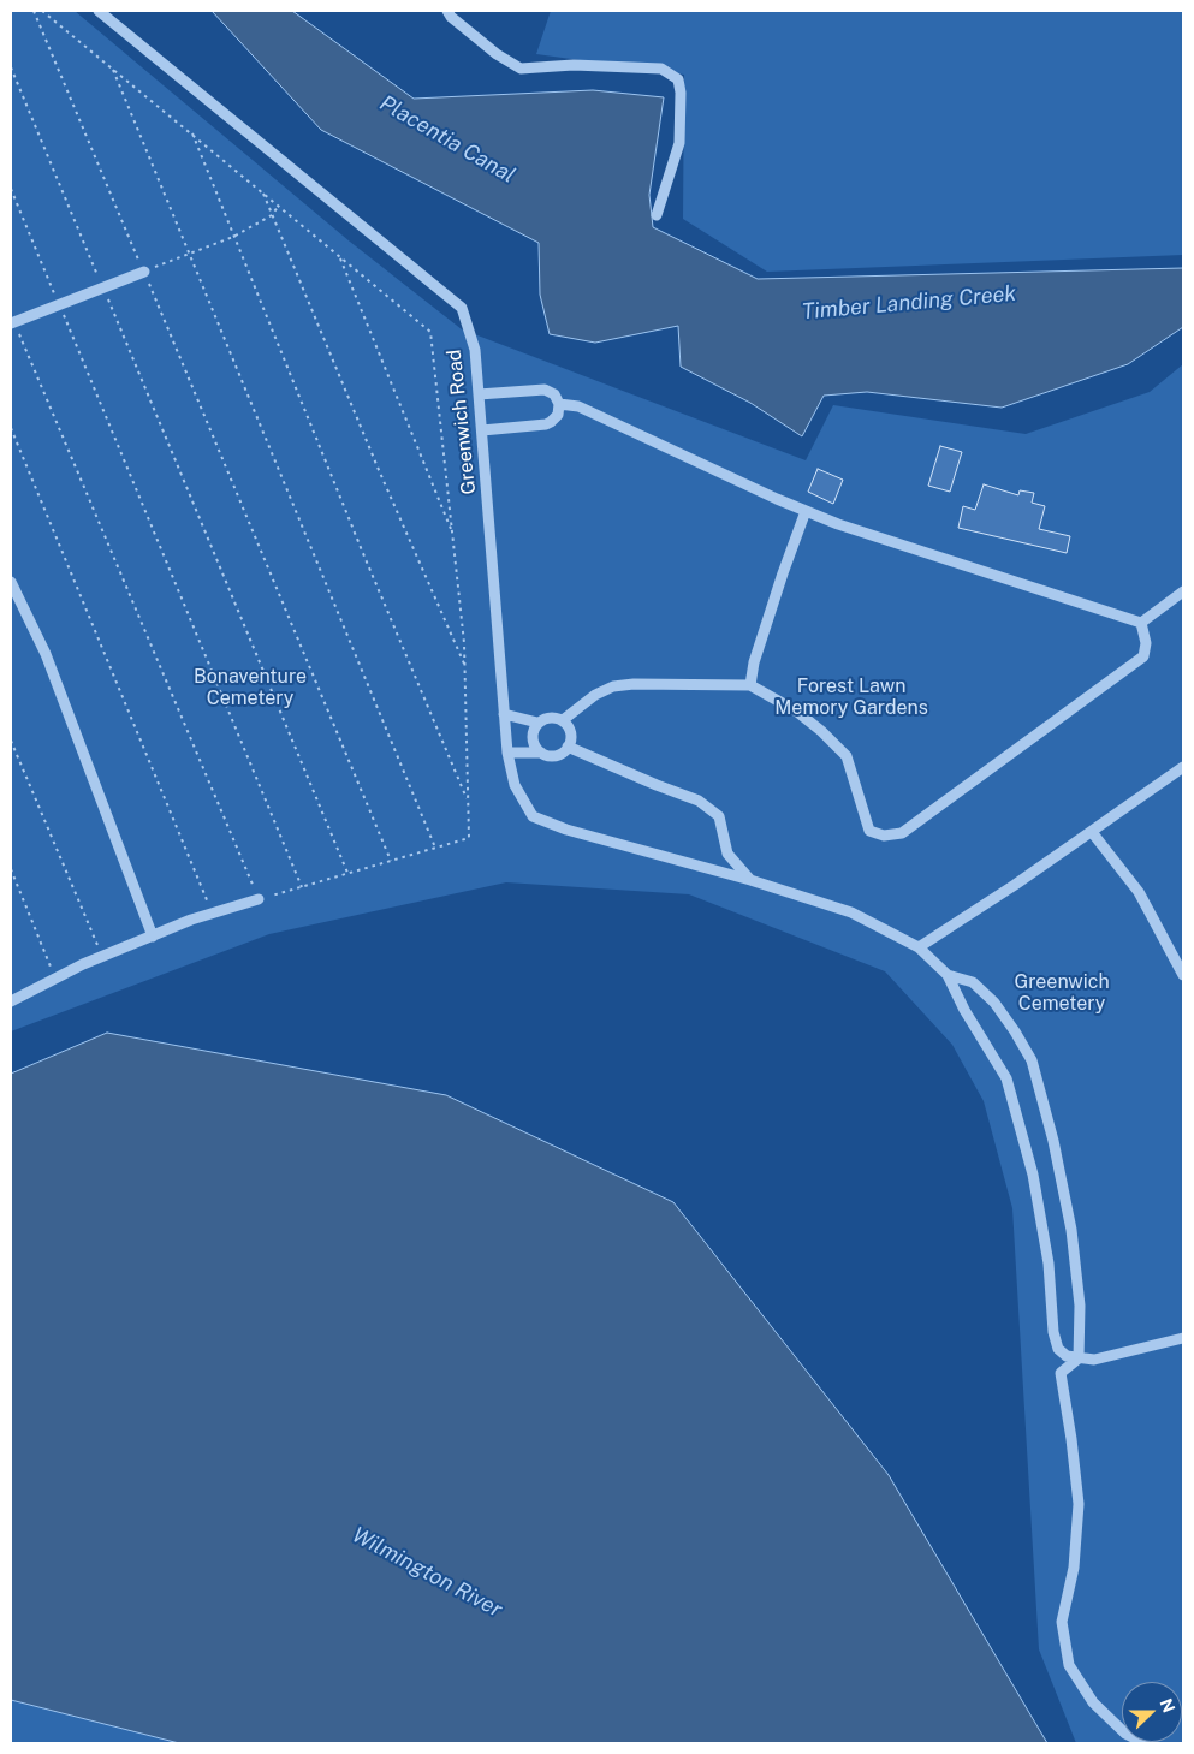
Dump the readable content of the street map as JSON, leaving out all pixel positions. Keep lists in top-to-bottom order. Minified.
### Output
{"streets":{"street":["Greenwich Road"]},"water":["Placentia Canal","Timber Landing Creek","Wilmington River"],"parks":["Bonaventure Cemetery","Forest Lawn Memory Gardens","Greenwich Cemetery"],"north":"right"}
